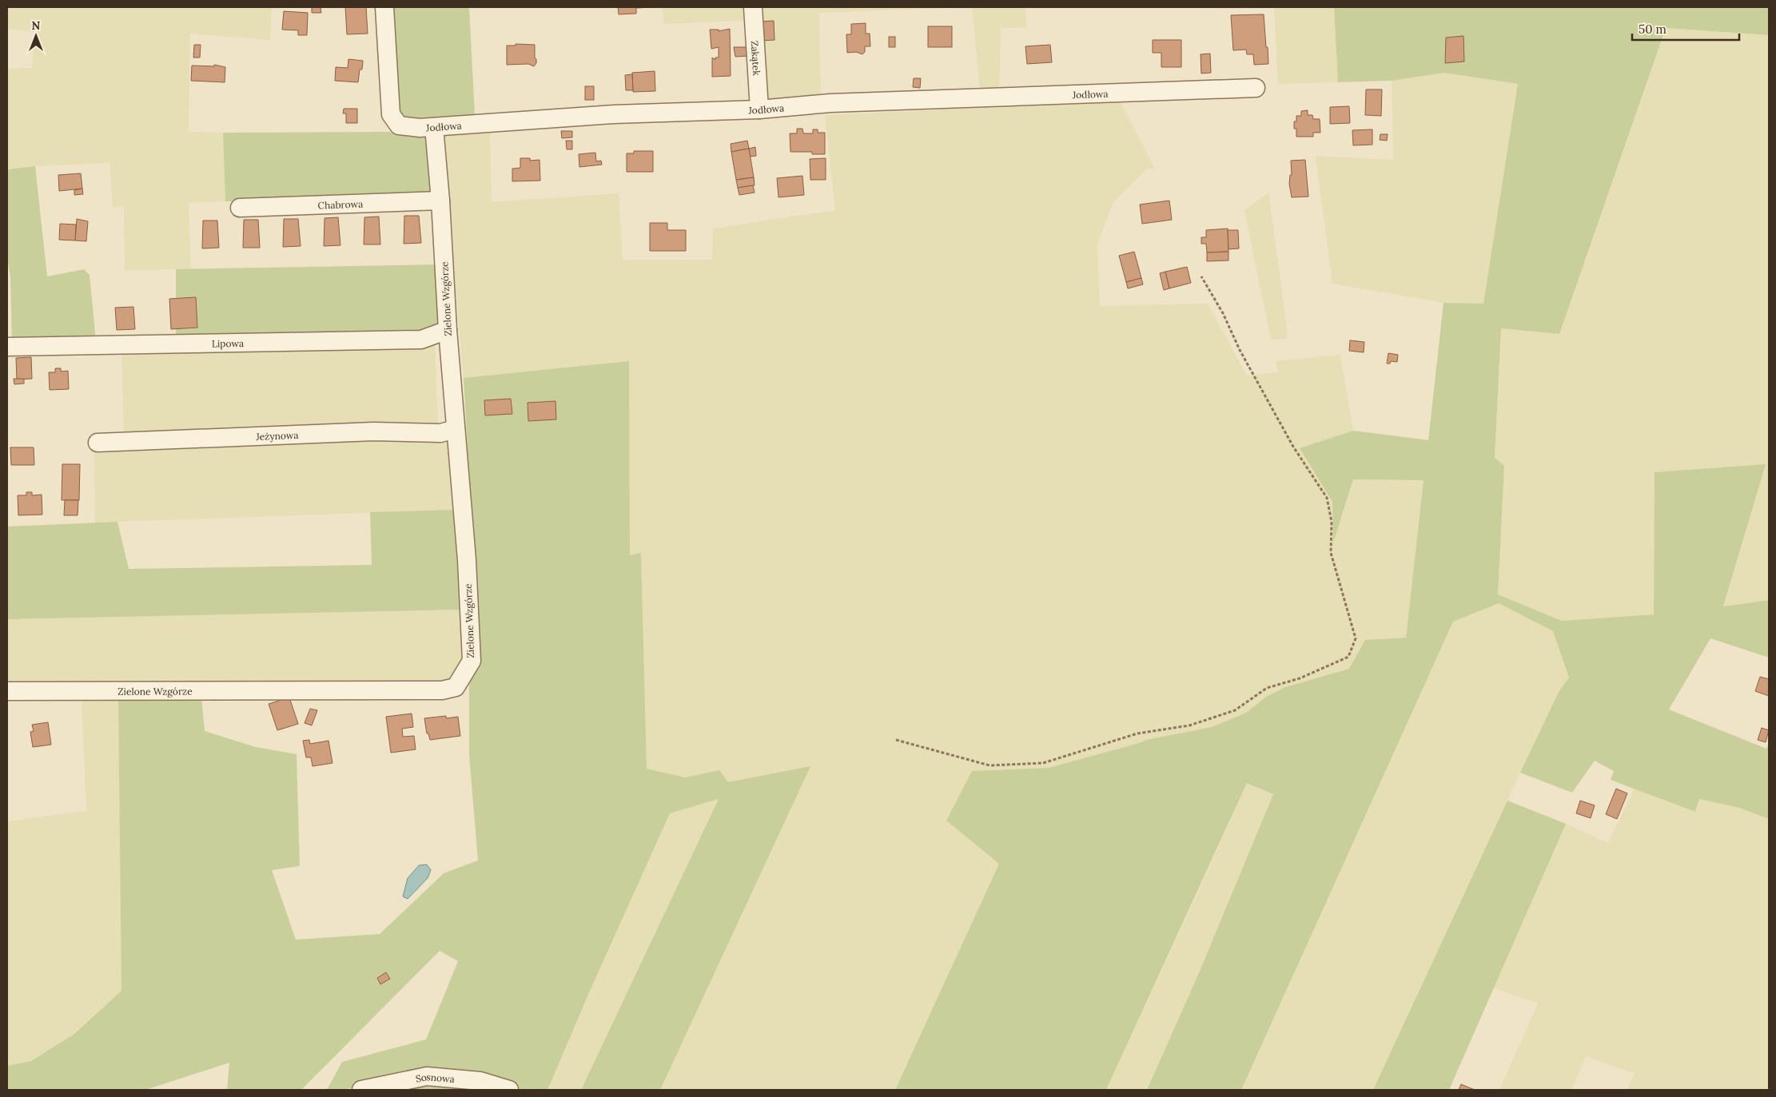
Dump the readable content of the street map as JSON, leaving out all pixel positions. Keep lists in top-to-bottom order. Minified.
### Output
{"streets":{"street":["Zakątek","Jodłowa","Chabrowa","Zielone Wzgórze","Lipowa","Jeżynowa","Sosnowa"]},"crossings":[["Zakątek","Jodłowa"],["Jodłowa","Zielone Wzgórze"],["Chabrowa","Zielone Wzgórze"],["Zielone Wzgórze","Lipowa"],["Zielone Wzgórze","Jeżynowa"]],"scale_bar":"50 m","north":"top"}
